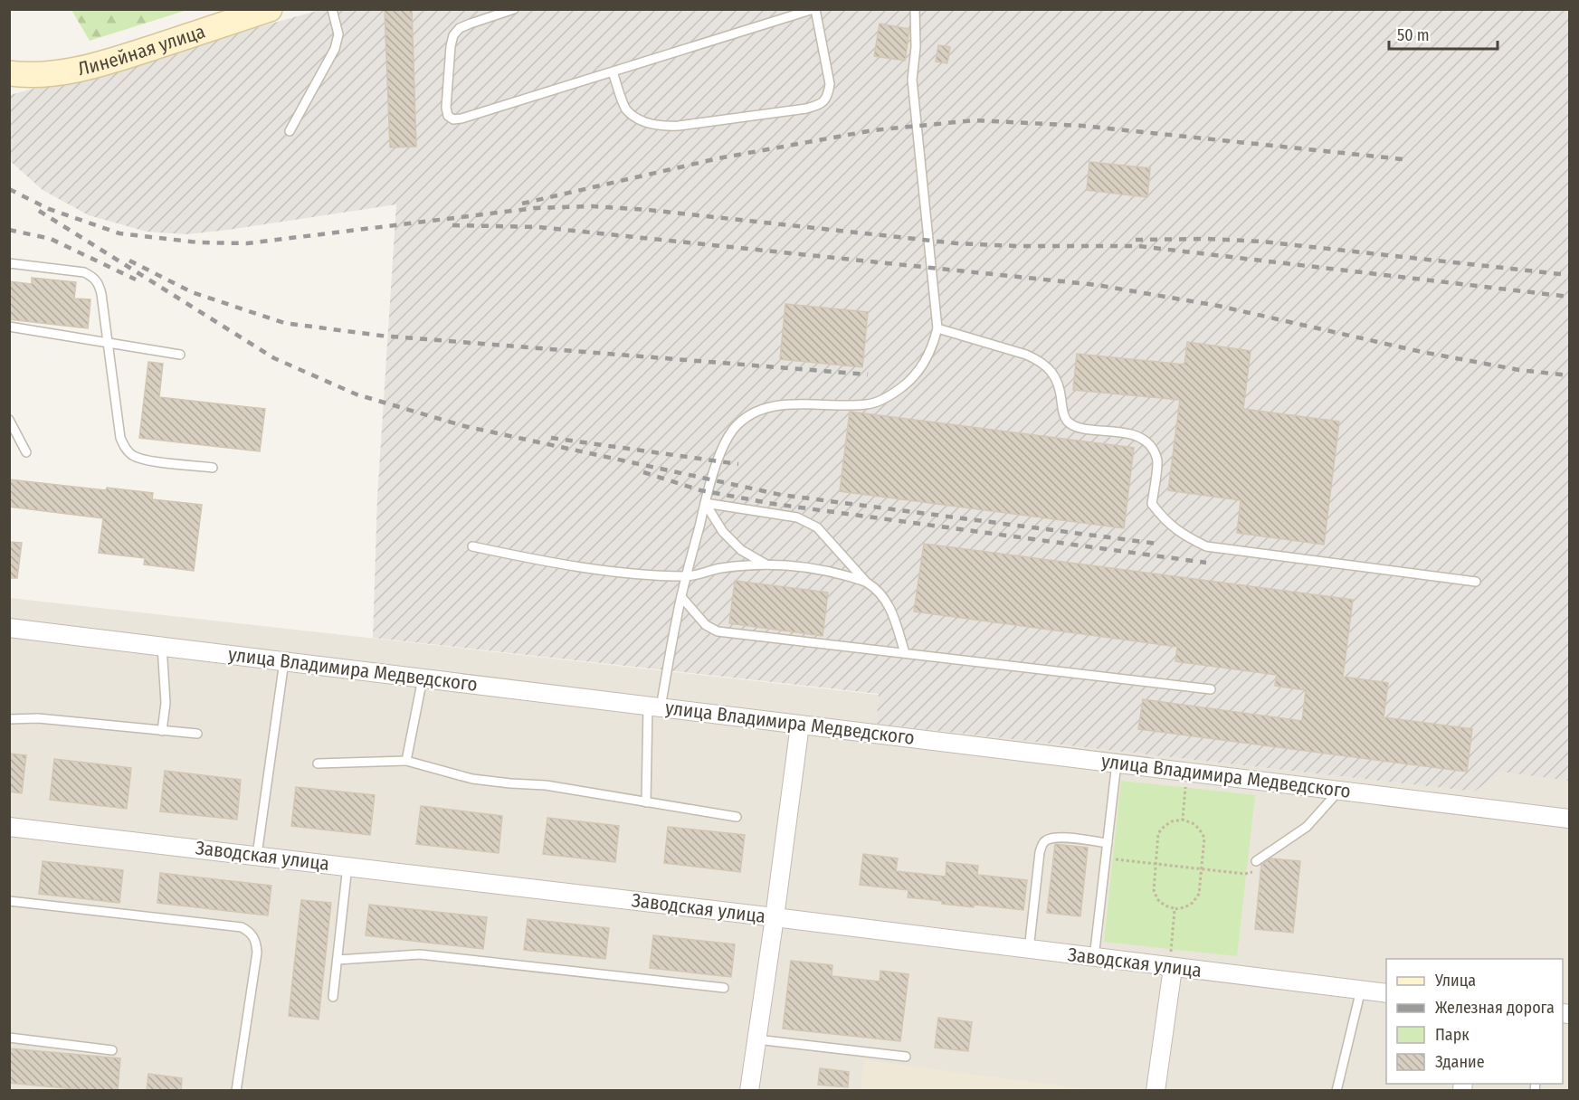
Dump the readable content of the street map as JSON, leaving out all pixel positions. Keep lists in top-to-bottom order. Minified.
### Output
{"streets":{"street":["Линейная улица","улица Владимира Медведского","Заводская улица"]},"legend":["Улица","Железная дорога","Парк","Здание"],"scale_bar":"50 m"}
